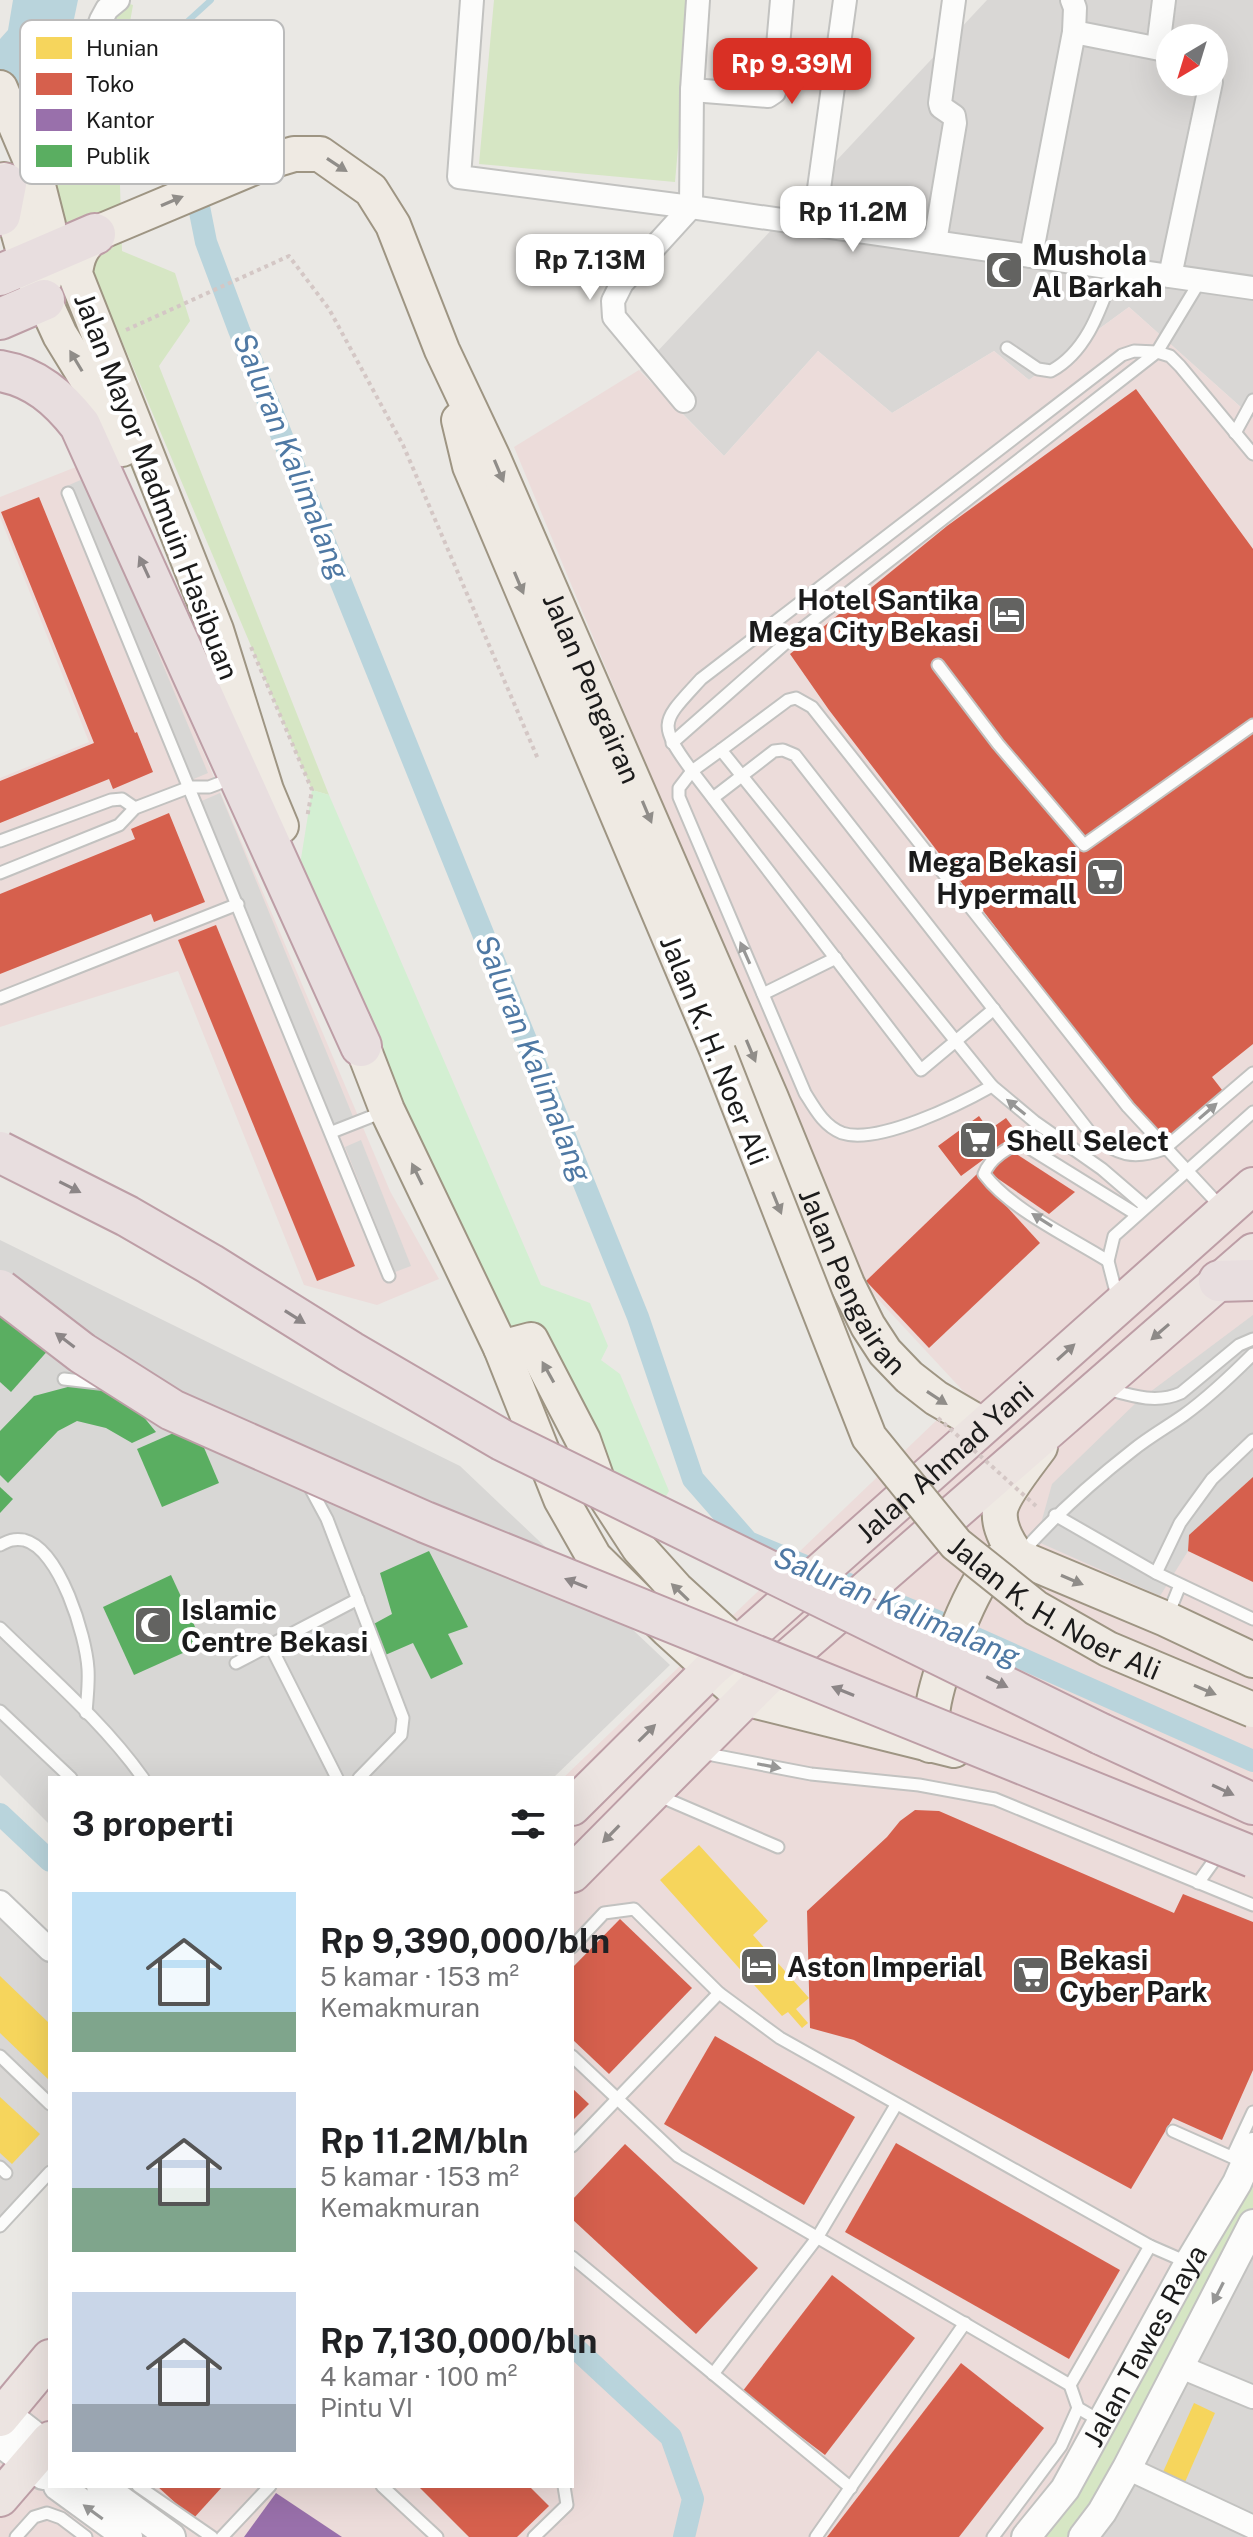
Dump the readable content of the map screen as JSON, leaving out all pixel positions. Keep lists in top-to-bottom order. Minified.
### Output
{"streets":{"highway":["Jalan Ahmad Yani"],"main road":["Jalan Mayor Madmuin Hasibuan","Jalan Pengairan","Jalan K. H. Noer Ali"],"street":["Jalan Tawes Raya"]},"crossings":[["Jalan Mayor Madmuin Hasibuan","Jalan Pengairan"],["Jalan Pengairan","Jalan K. H. Noer Ali"],["Jalan Pengairan","Jalan Ahmad Yani"],["Jalan K. H. Noer Ali","Jalan Ahmad Yani"]],"one_way":["Jalan Pengairan","Jalan K. H. Noer Ali"],"water":["Saluran Kalimalang"],"places":{"mosque":["Mushola Al Barkah","Islamic Centre Bekasi"],"hotel":["Hotel Santika Mega City Bekasi","Aston Imperial"],"supermarket":["Mega Bekasi Hypermall","Shell Select","Bekasi Cyber Park"]},"legend":["Hunian","Toko","Kantor","Publik"],"north":"bottom left","page":{"price":["Rp 9.39M","Rp 11.2M","Rp 7.13M"],"heading":"3 properti","list":[{"name":"Rp 9,390,000/bln","note":"5 kamar · 153 m² · Kemakmuran"},{"name":"Rp 11.2M/bln","note":"5 kamar · 153 m² · Kemakmuran"},{"name":"Rp 7,130,000/bln","note":"4 kamar · 100 m² · Pintu VI"}]}}
